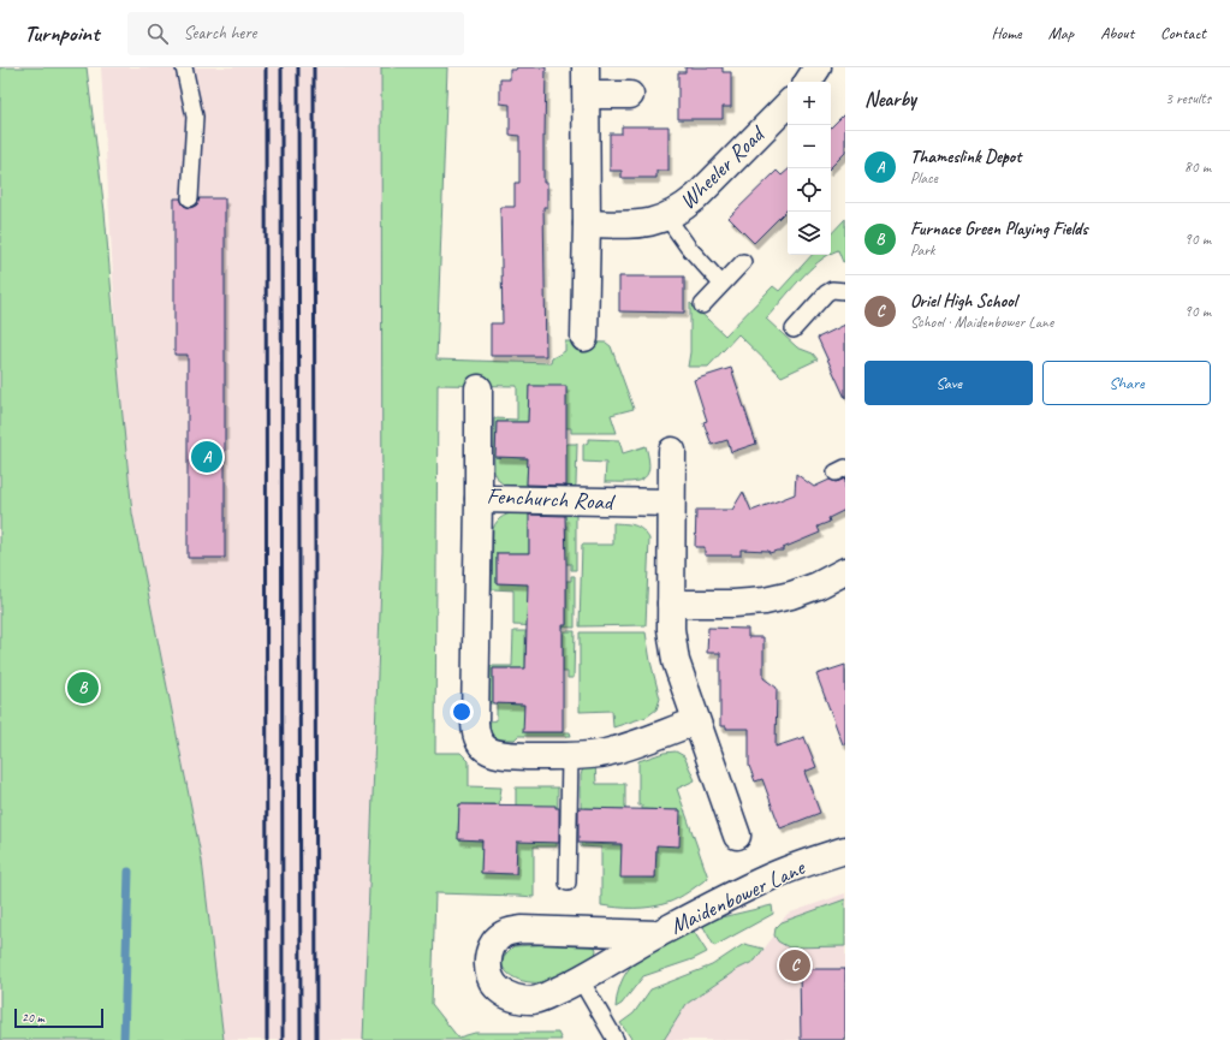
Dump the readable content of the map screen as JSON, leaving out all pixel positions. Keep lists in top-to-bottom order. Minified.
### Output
{"streets":{"street":["Wheeler Road","Fenchurch Road","Maidenbower Lane"]},"scale_bar":"20 m","page":{"header":"Turnpoint","search":"Search here","nav":["Home","Map","About","Contact"],"heading":["Nearby","3 results"],"map_buttons":["+","−"],"list":[{"mark":"A","name":"Thameslink Depot","note":"Place","value":"80 m"},{"mark":"B","name":"Furnace Green Playing Fields","note":"Park","value":"90 m"},{"mark":"C","name":"Oriel High School","note":"School · Maidenbower Lane","value":"90 m"}],"buttons":["Save","Share"],"pins":["A","B","C"],"scale":"20 m"}}
